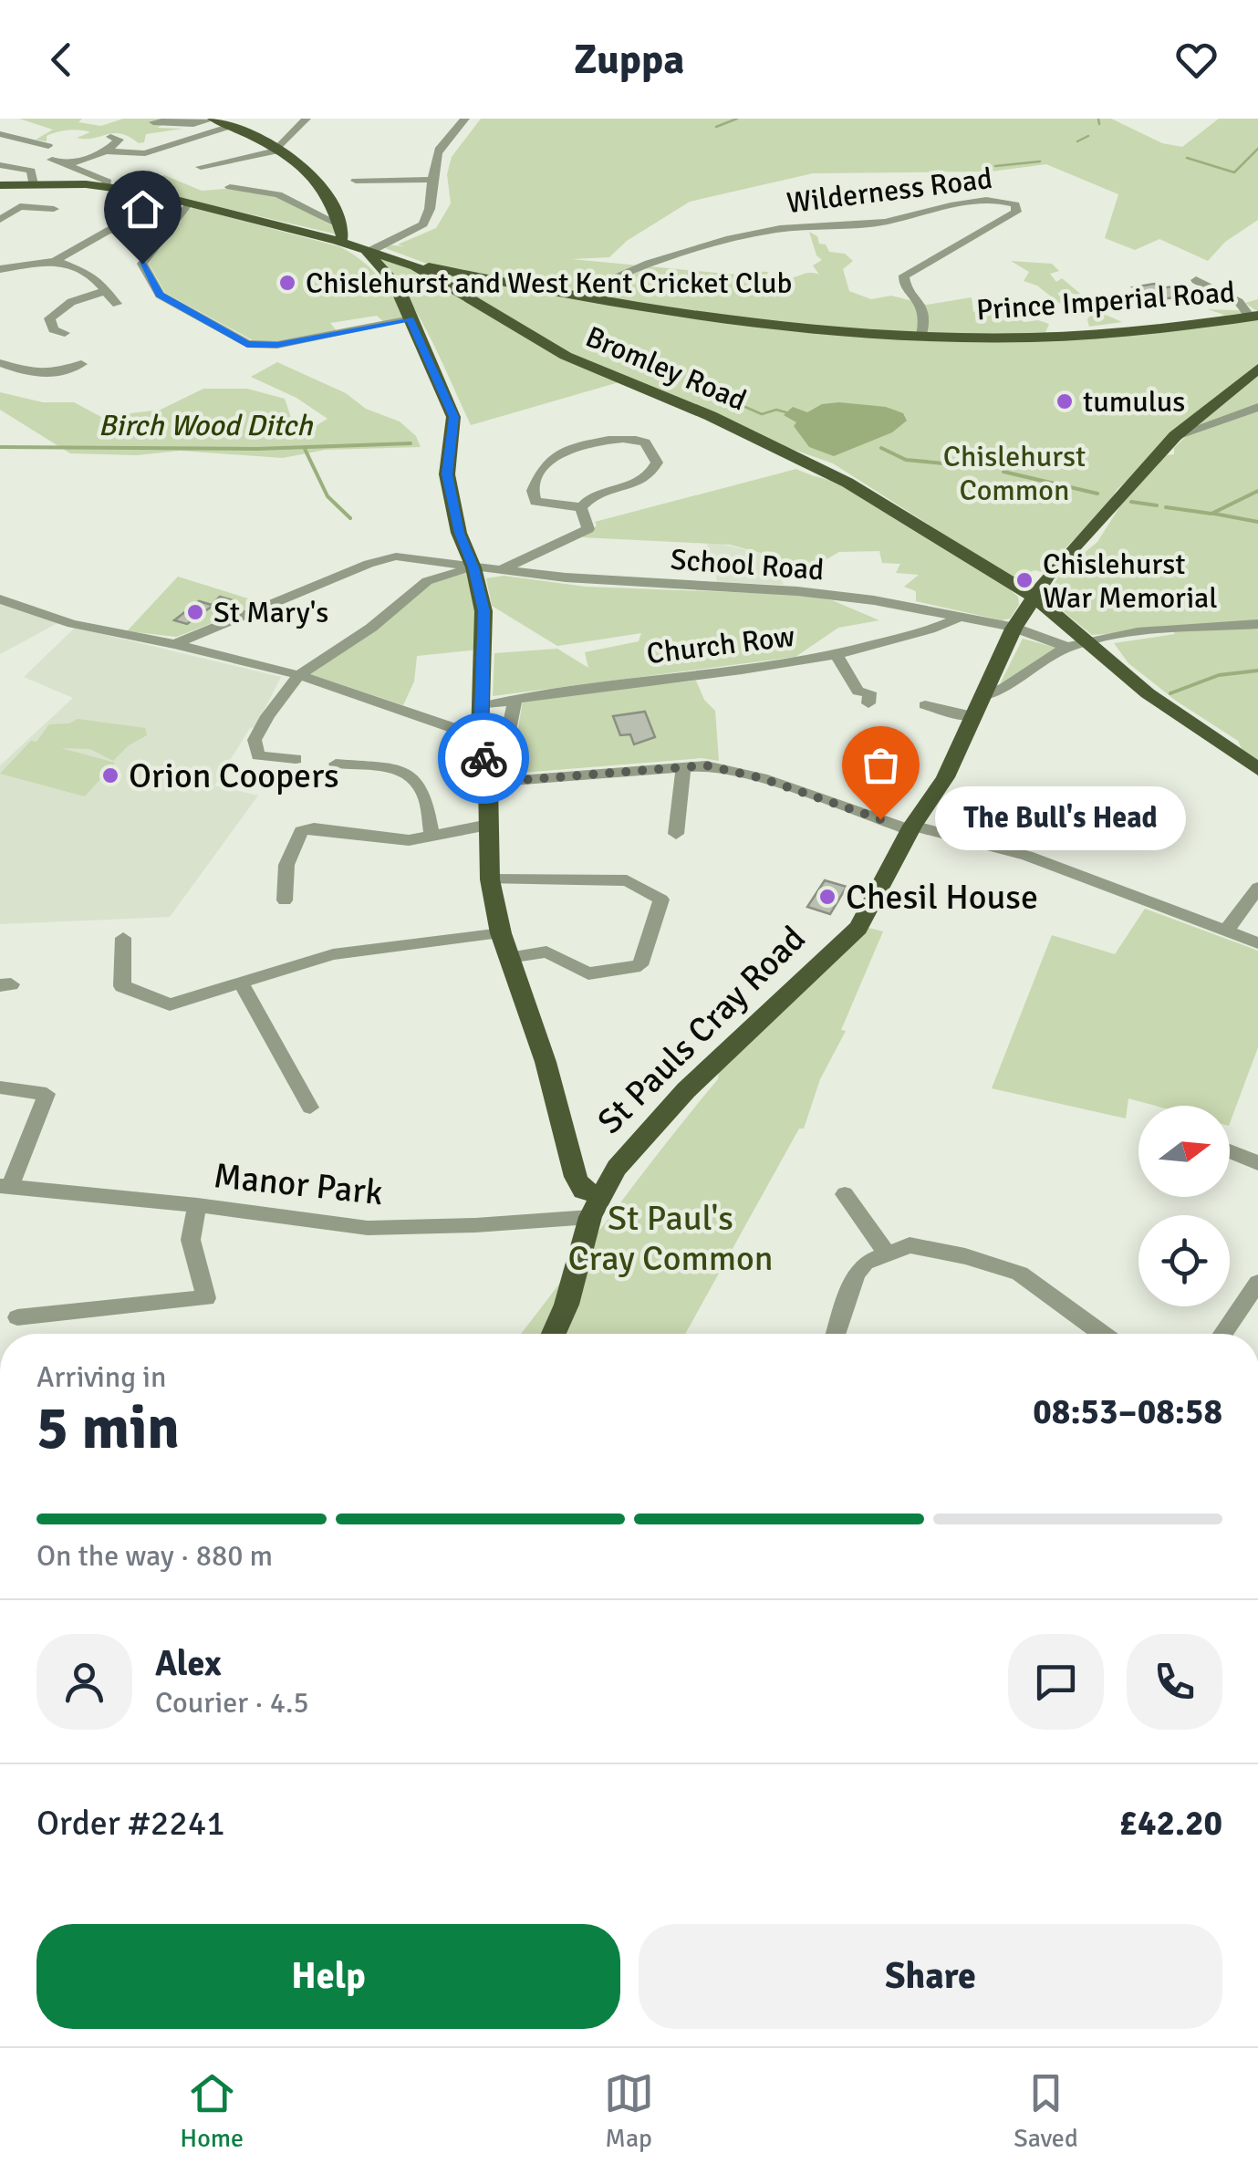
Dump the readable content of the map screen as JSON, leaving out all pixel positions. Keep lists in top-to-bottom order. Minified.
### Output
{"streets":{"main road":["Prince Imperial Road","Bromley Road","St Pauls Cray Road"],"street":["Wilderness Road","School Road","Church Row","Manor Park"]},"crossings":[["Wilderness Road","Prince Imperial Road"],["Prince Imperial Road","Bromley Road"],["Bromley Road","St Pauls Cray Road"],["School Road","Church Row"],["School Road","St Pauls Cray Road"],["St Pauls Cray Road","Manor Park"]],"water":["Birch Wood Ditch"],"parks":["Chislehurst Common","St Paul's Cray Common"],"places":["Chislehurst and West Kent Cricket Club","tumulus","Chislehurst War Memorial","St Mary's","Orion Coopers","The Bull's Head","Chesil House"],"north":"right","page":{"header":"Zuppa","bubble":"The Bull's Head","heading":["5 min","Arriving in","08:53–08:58"],"panel":["Alex","Courier · 4.5","Order #2241","£42.20"],"bar":"On the way · 880 m","buttons":["Help","Share"],"tabs":["Home","Map","Saved"]}}
